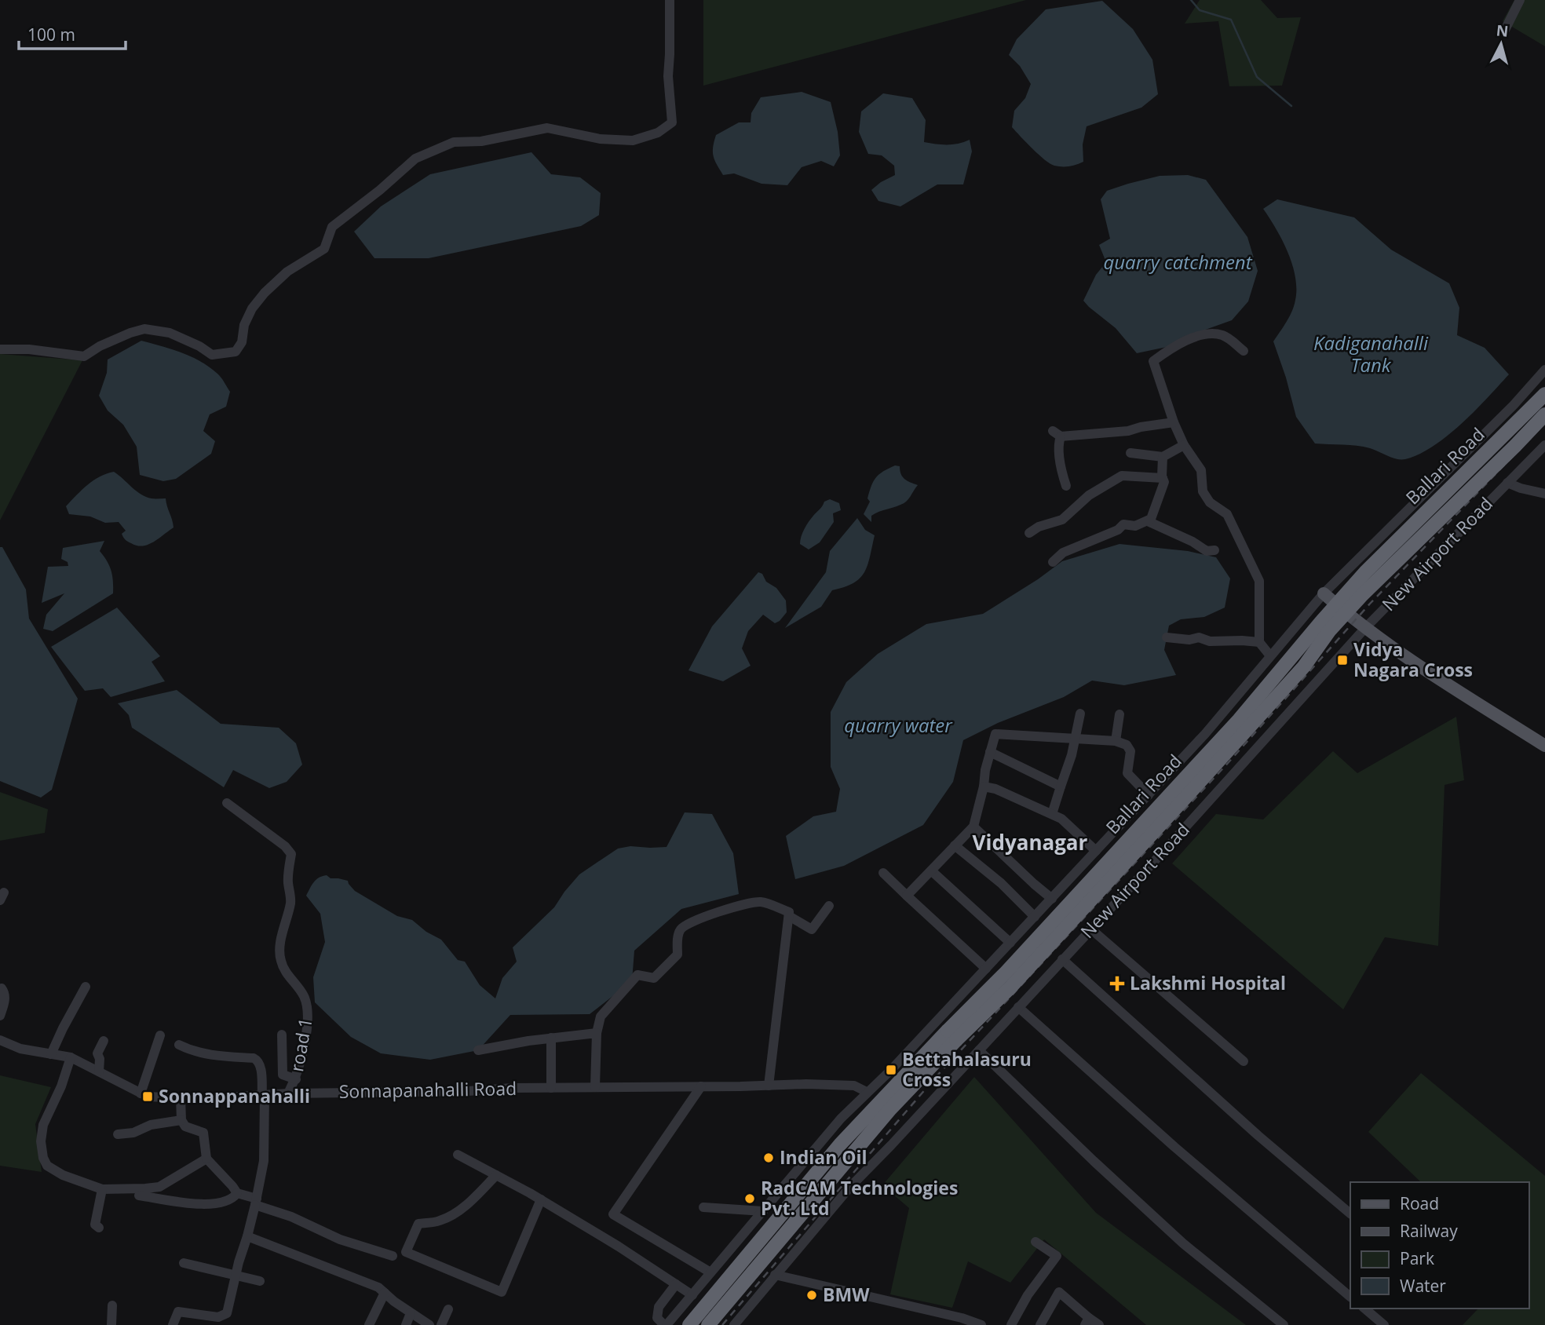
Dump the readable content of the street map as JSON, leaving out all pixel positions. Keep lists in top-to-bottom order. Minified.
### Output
{"streets":{"highway":["Ballari Road"],"street":["New Airport Road","road 1","Sonnapanahalli Road"]},"crossings":[["road 1","Sonnapanahalli Road"]],"districts":["Vidyanagar"],"water":["quarry catchment","Kadiganahalli Tank","quarry water"],"places":{"transit":["Vidya Nagara Cross","Bettahalasuru Cross","Sonnappanahalli"],"health":["Lakshmi Hospital"],"other":["Indian Oil","RadCAM Technologies Pvt. Ltd","BMW"]},"legend":["Road","Railway","Park","Water"],"scale_bar":"100 m","north":"top"}
